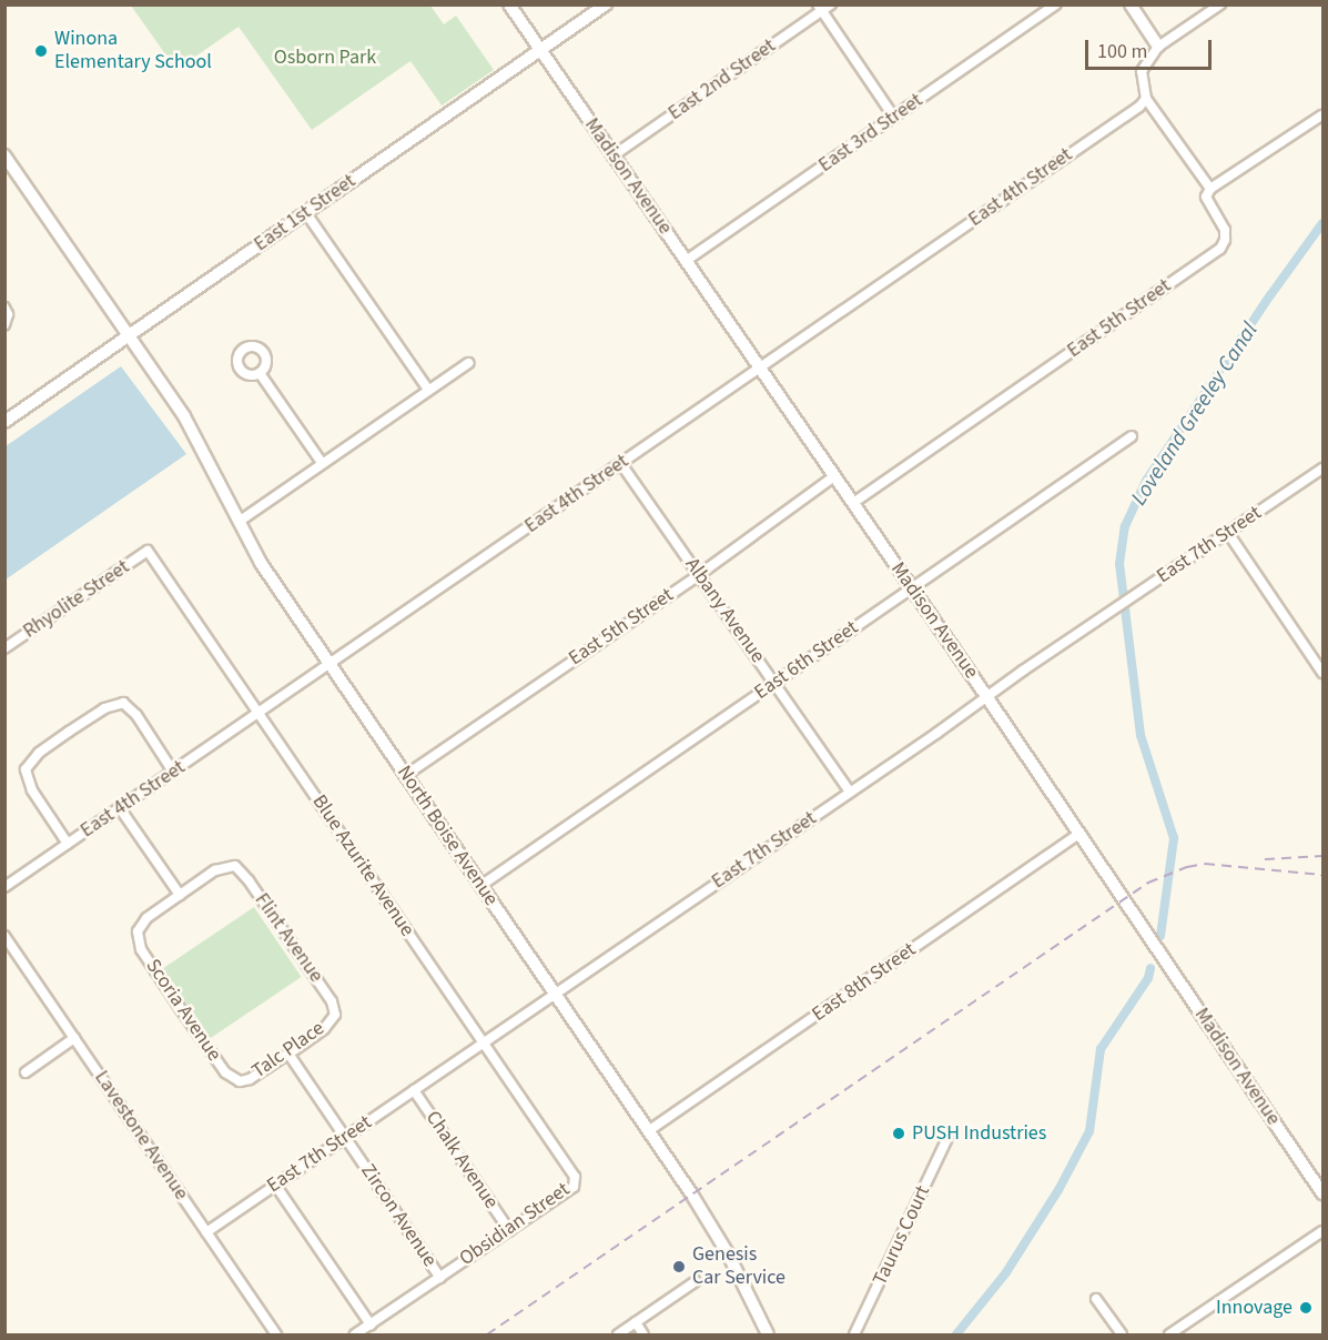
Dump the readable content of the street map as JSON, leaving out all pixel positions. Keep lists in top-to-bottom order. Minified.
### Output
{"streets":{"main road":["Madison Avenue","East 1st Street","North Boise Avenue"],"street":["East 2nd Street","East 3rd Street","East 4th Street","East 5th Street","East 7th Street","Rhyolite Street","Albany Avenue","East 6th Street","Blue Azurite Avenue","Flint Avenue","East 8th Street","Scoria Avenue","Talc Place","Lavestone Avenue","Chalk Avenue","Zircon Avenue","Obsidian Street","Taurus Court"]},"crossings":[["East 2nd Street","Madison Avenue"],["East 3rd Street","Madison Avenue"],["Madison Avenue","East 4th Street"],["Madison Avenue","East 1st Street"],["Madison Avenue","East 5th Street"],["Madison Avenue","East 7th Street"],["Madison Avenue","East 6th Street"],["Madison Avenue","East 8th Street"],["East 4th Street","East 5th Street"],["East 4th Street","Albany Avenue"],["East 4th Street","North Boise Avenue"],["East 4th Street","Blue Azurite Avenue"],["East 1st Street","North Boise Avenue"],["East 5th Street","Albany Avenue"],["East 5th Street","North Boise Avenue"],["East 7th Street","Albany Avenue"],["East 7th Street","North Boise Avenue"],["East 7th Street","Blue Azurite Avenue"],["East 7th Street","Lavestone Avenue"],["East 7th Street","Chalk Avenue"],["East 7th Street","Zircon Avenue"],["Rhyolite Street","Blue Azurite Avenue"],["Albany Avenue","East 6th Street"],["East 6th Street","North Boise Avenue"],["North Boise Avenue","East 8th Street"],["Blue Azurite Avenue","Obsidian Street"],["Flint Avenue","Scoria Avenue"],["Flint Avenue","Talc Place"],["Scoria Avenue","Talc Place"],["Talc Place","Zircon Avenue"],["Chalk Avenue","Obsidian Street"],["Zircon Avenue","Obsidian Street"]],"water":["Loveland Greeley Canal"],"parks":["Osborn Park"],"places":["Winona Elementary School","PUSH Industries","Genesis Car Service","Innovage"],"scale_bar":"100 m"}
